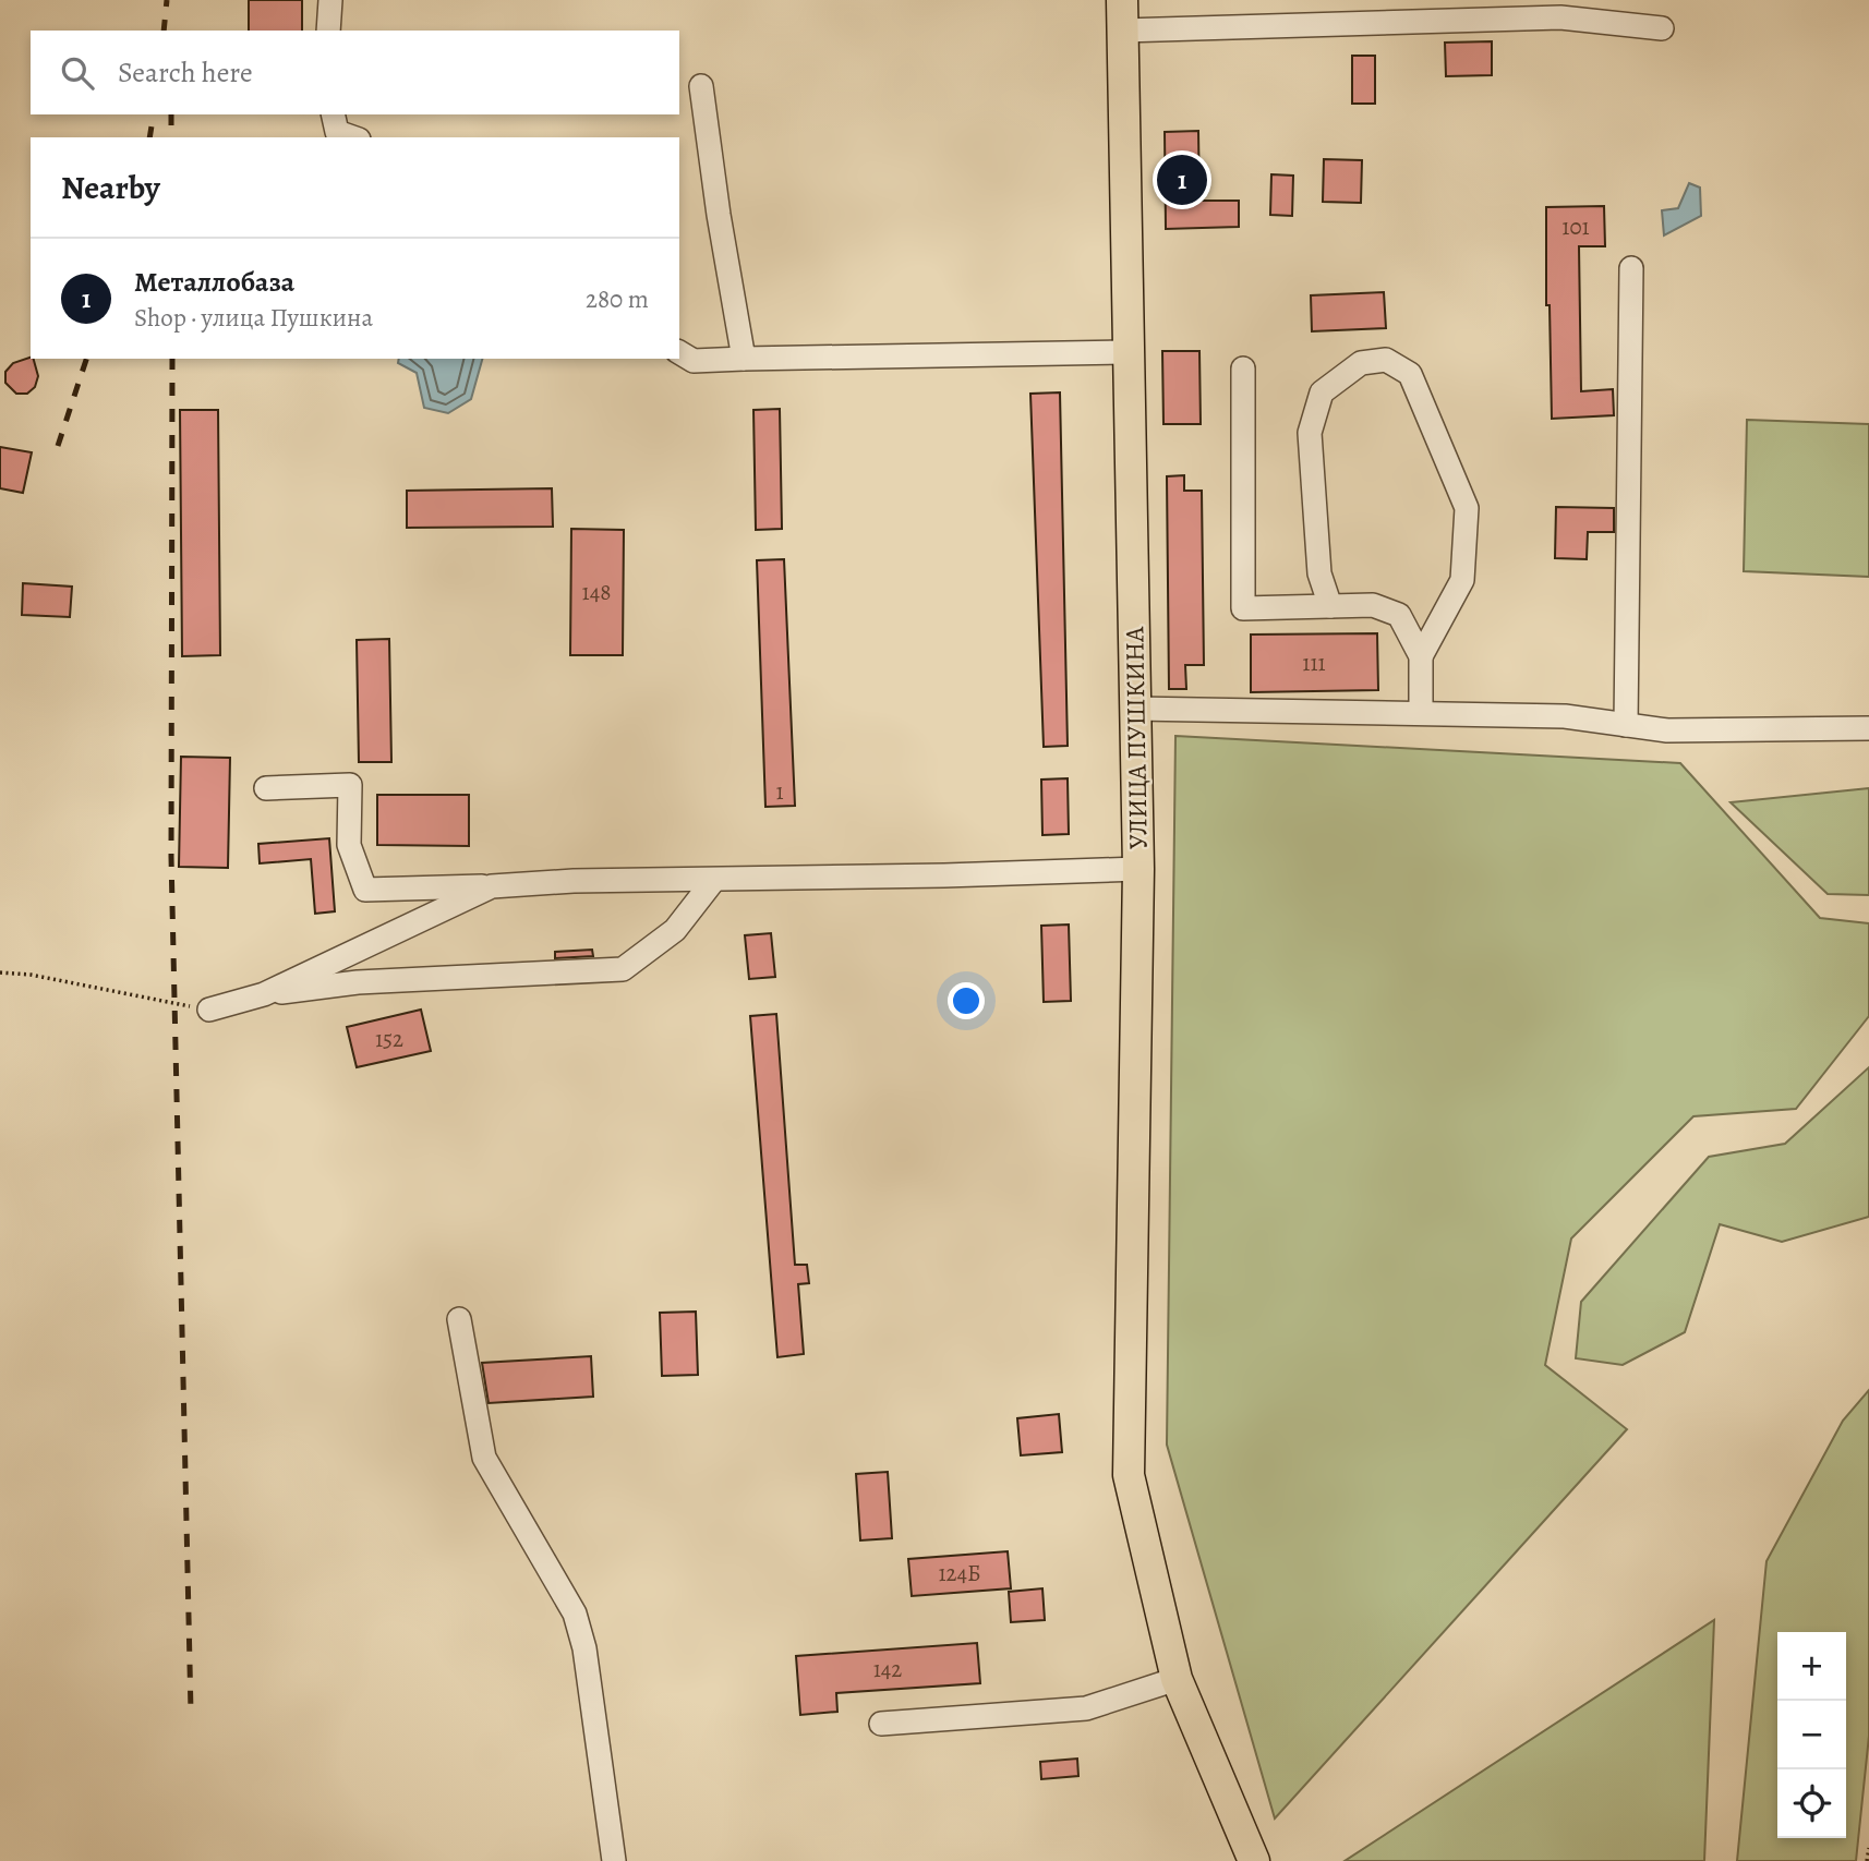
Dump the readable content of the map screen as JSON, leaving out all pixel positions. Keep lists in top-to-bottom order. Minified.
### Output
{"streets":{"main road":["УЛИЦА ПУШКИНА"]},"house_numbers":["101","148","111","1","152","124Б","142"],"page":{"search":"Search here","heading":"Nearby","pins":"1","list":[{"mark":"1","name":"Металлобаза","note":"Shop · улица Пушкина","value":"280 m"}],"map_buttons":["+","−"]}}
